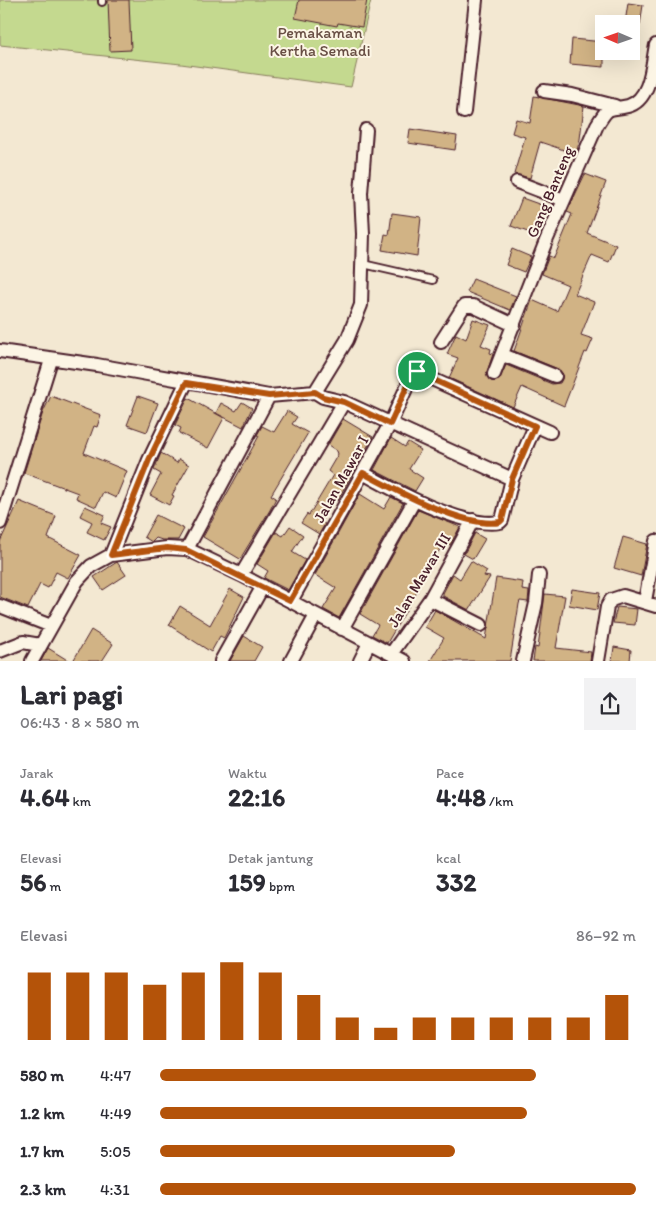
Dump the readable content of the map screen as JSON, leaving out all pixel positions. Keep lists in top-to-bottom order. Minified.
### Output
{"streets":{"street":["Gang Banteng","Jalan Mawar I","Jalan Mawar III"]},"parks":["Pemakaman Kertha Semadi"],"north":"left","page":{"heading":["Lari pagi","06:43 · 8 × 580 m"],"stats":[["Jarak","4.64 km"],["Waktu","22:16"],["Pace","4:48 /km"],["Elevasi","56 m"],["Detak jantung","159 bpm"],["kcal","332"]],"chart":["Elevasi","86–92 m"],"list":[{"name":"580 m","note":"4:47"},{"name":"1.2 km","note":"4:49"},{"name":"1.7 km","note":"5:05"},{"name":"2.3 km","note":"4:31"}]}}
